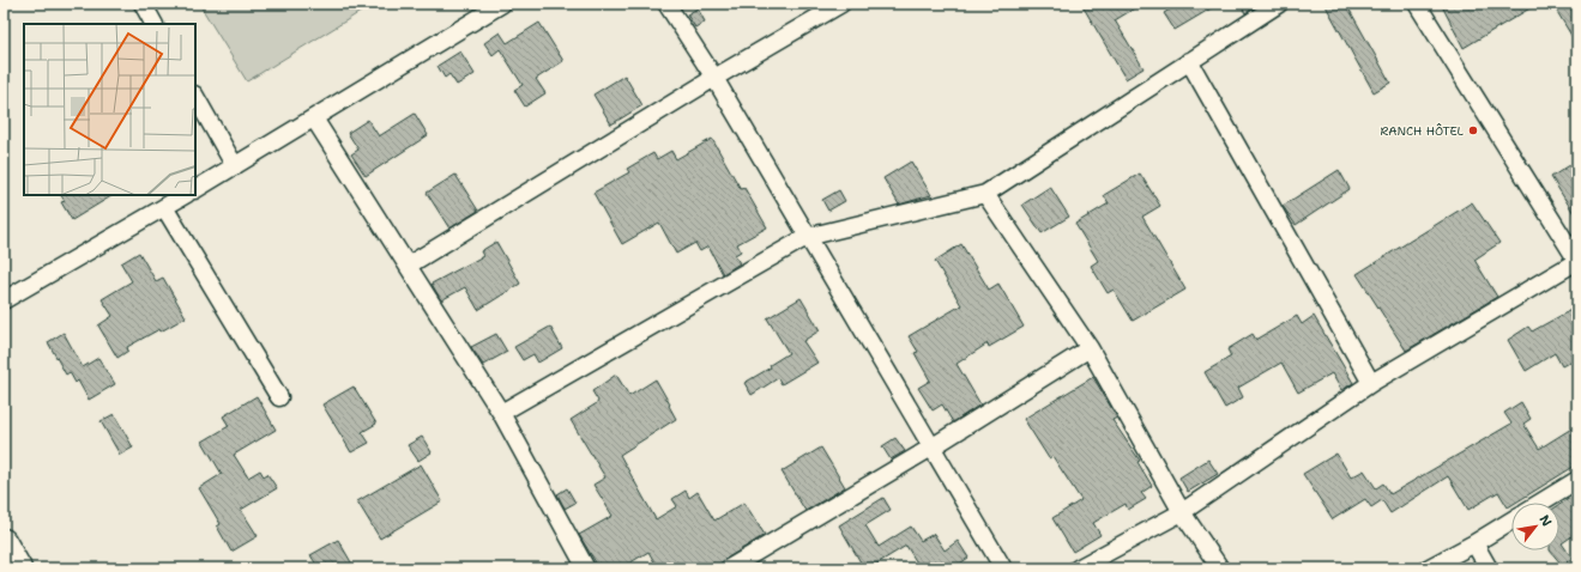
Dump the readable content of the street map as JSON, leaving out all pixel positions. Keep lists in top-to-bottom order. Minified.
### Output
{"places":["RANCH HÔTEL"],"north":"top right"}
